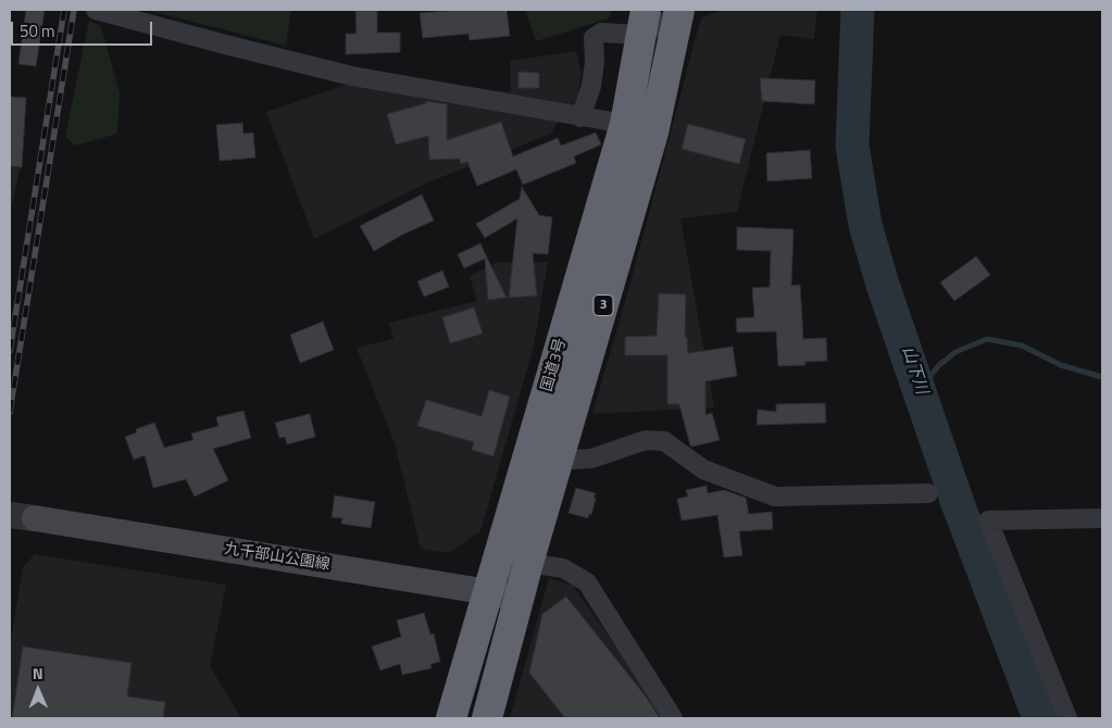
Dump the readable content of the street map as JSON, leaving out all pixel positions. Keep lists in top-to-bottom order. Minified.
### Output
{"streets":{"highway":["3","国道3号"],"main road":["九千部山公園線"]},"crossings":[["国道3号","九千部山公園線"]],"water":["山下川"],"scale_bar":"50 m","north":"top"}
